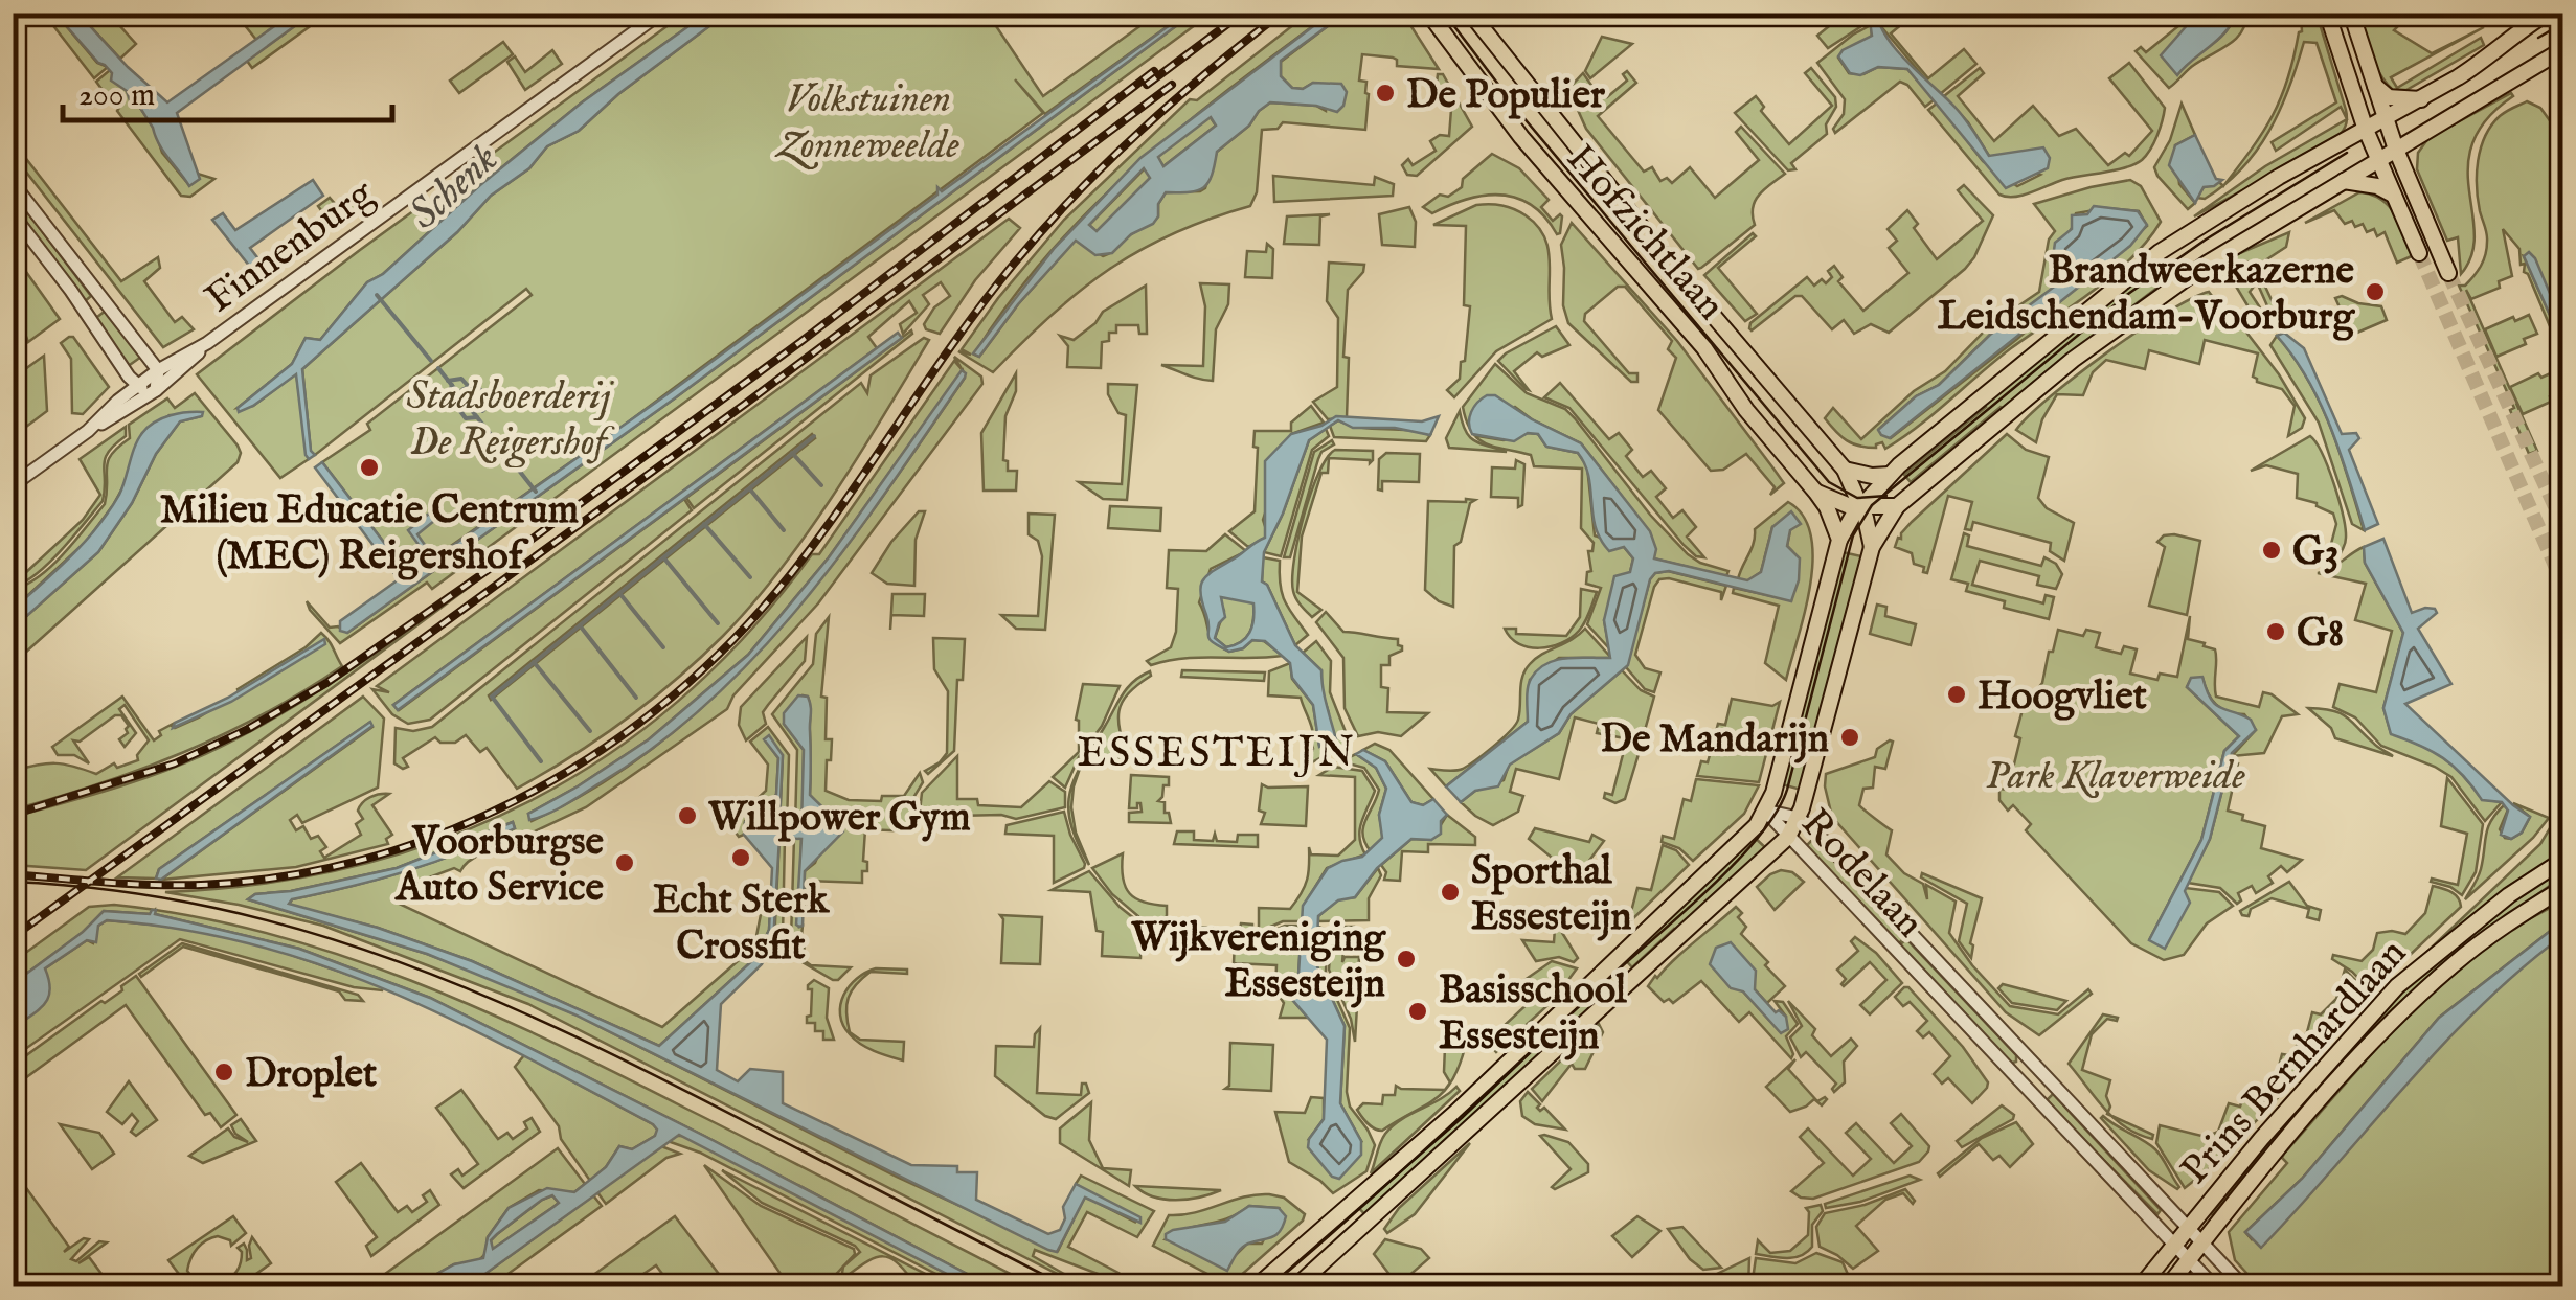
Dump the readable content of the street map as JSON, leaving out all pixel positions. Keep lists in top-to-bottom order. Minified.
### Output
{"streets":{"main road":["Hofzichtlaan","Prins Bernhardlaan"],"street":["Finnenburg","Rodelaan"]},"crossings":[["Rodelaan","Prins Bernhardlaan"]],"districts":["ESSESTEIJN"],"water":["Schenk"],"parks":["Volkstuinen Zonneweelde","Stadsboerderij De Reigershof","Park Klaverweide"],"places":["De Populier","Brandweerkazerne Leidschendam-Voorburg","Milieu Educatie Centrum (MEC) Reigershof","G3","G8","Hoogvliet","De Mandarijn","Willpower Gym","Echt Sterk Crossfit","Voorburgse Auto Service","Sporthal Essesteijn","Wijkvereniging Essesteijn","Basisschool Essesteijn","Droplet"],"scale_bar":"200 m"}
